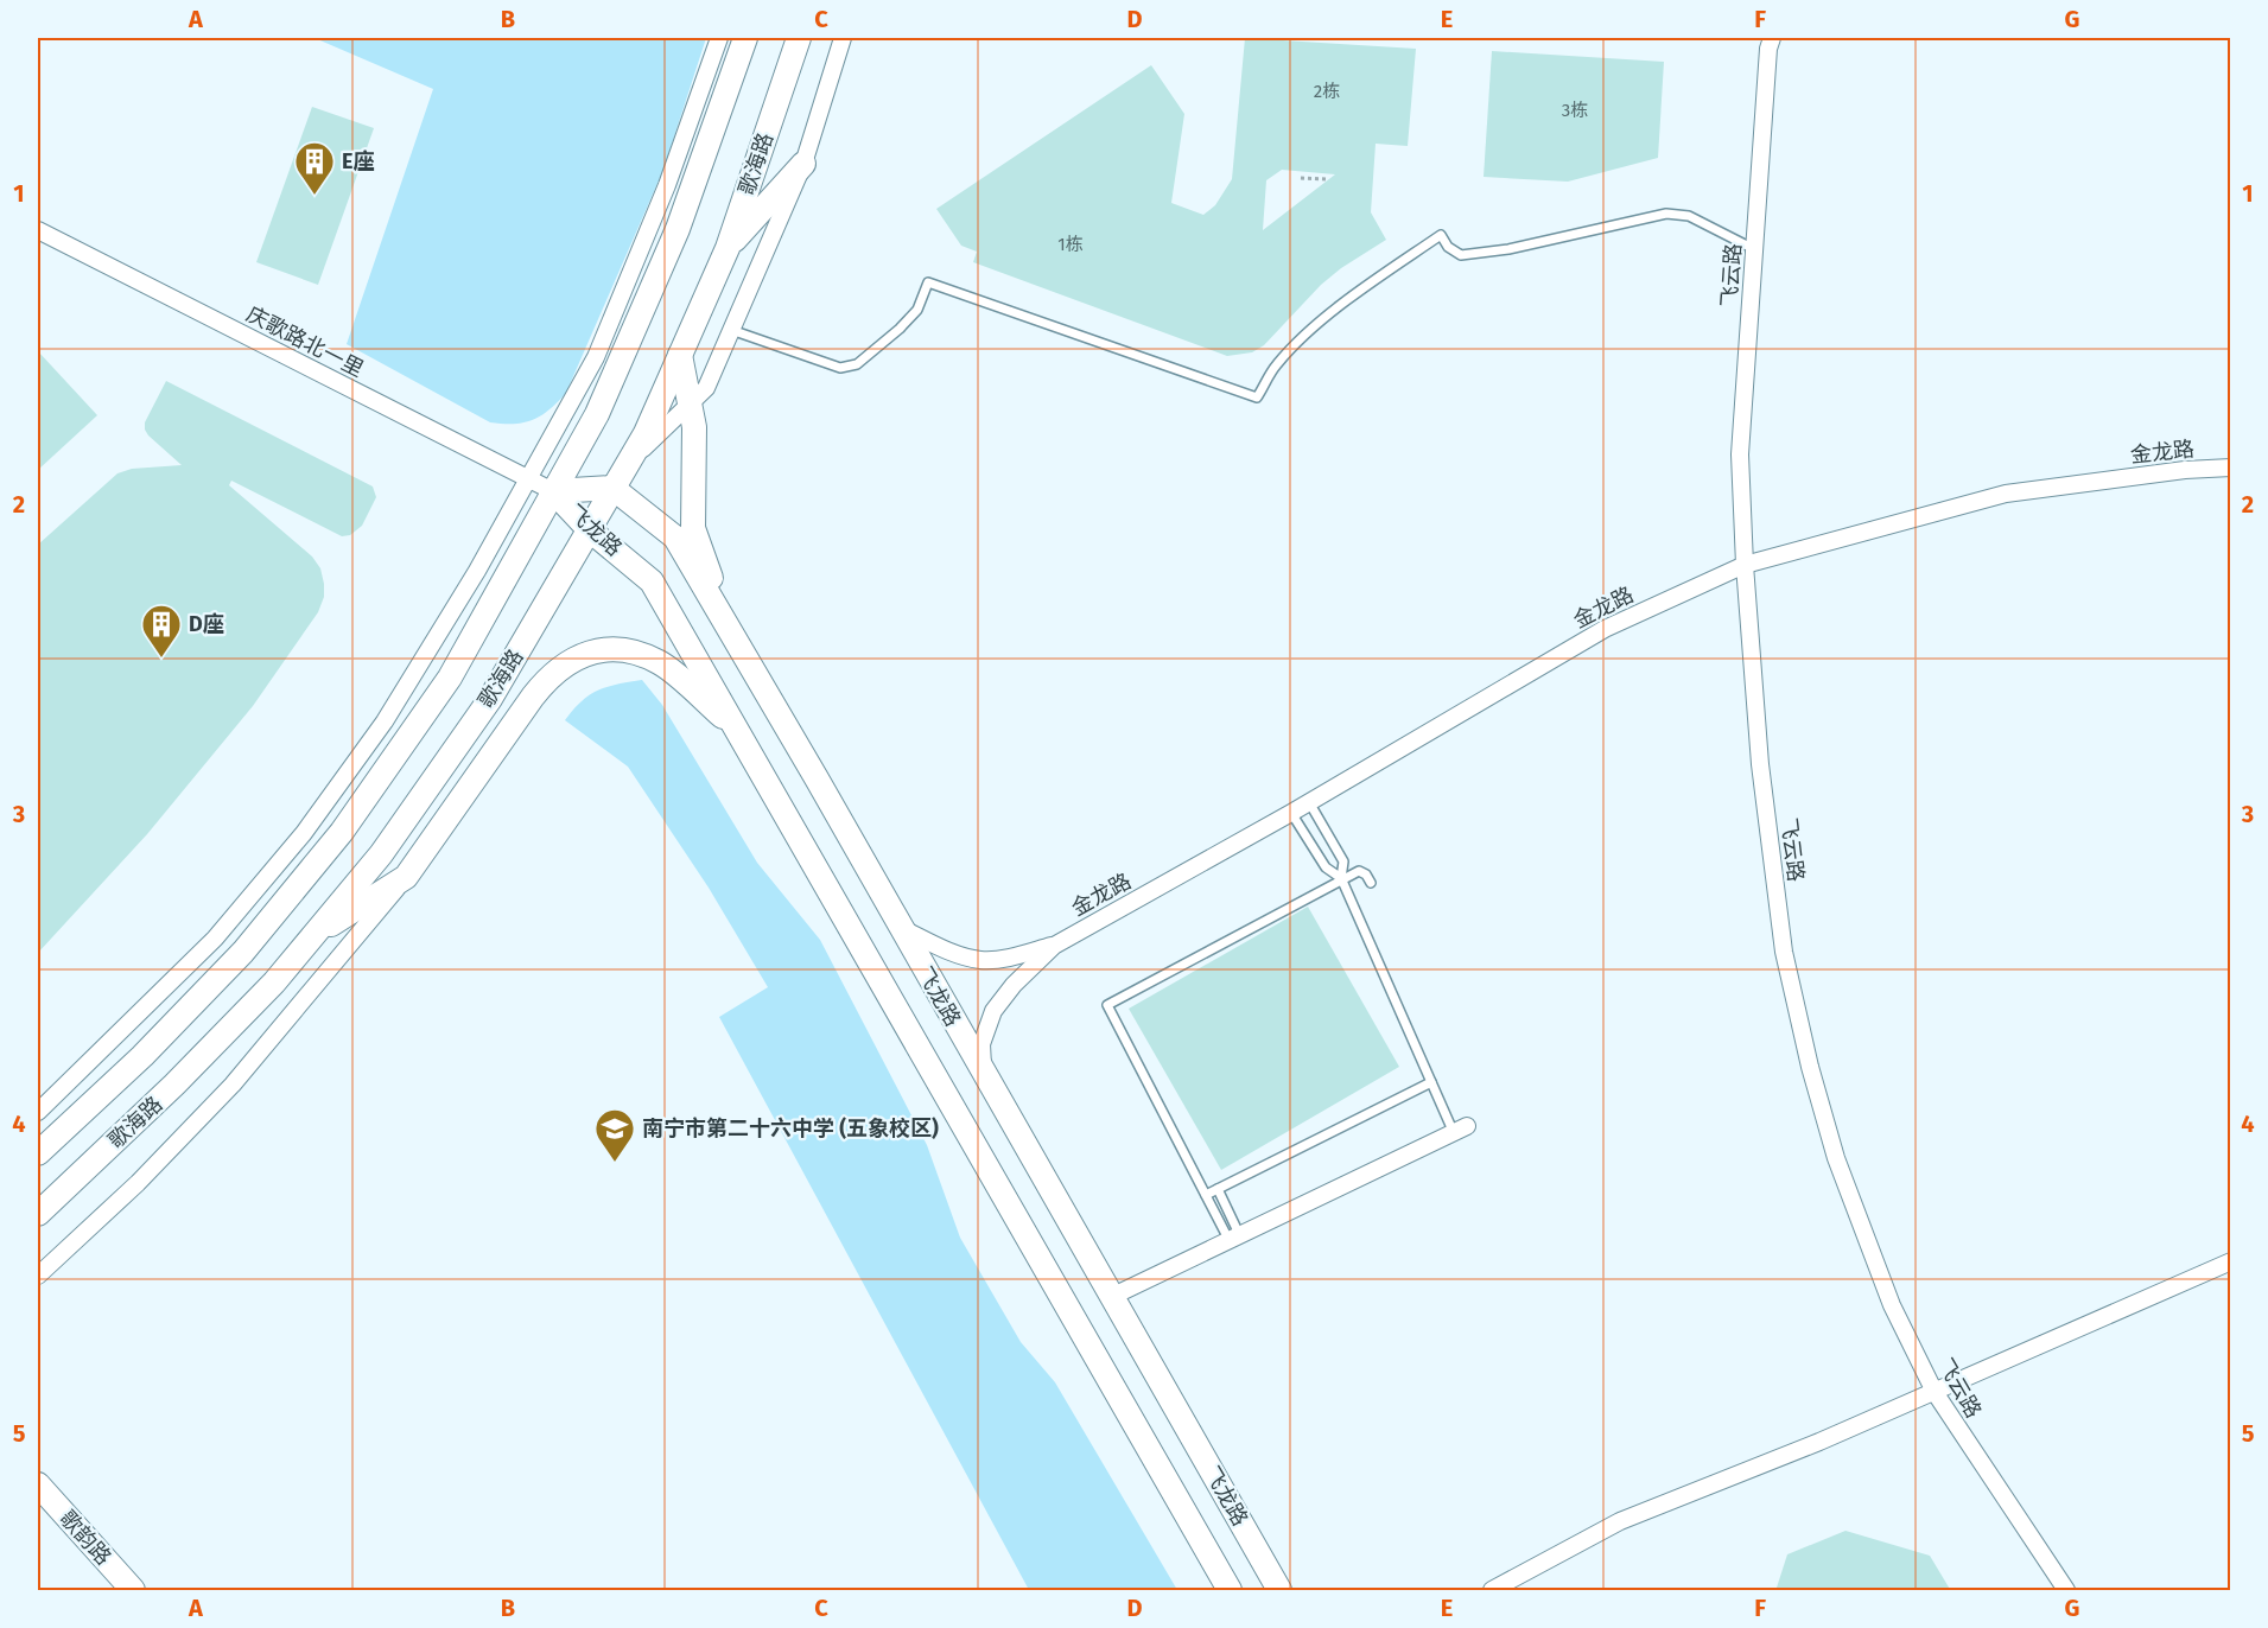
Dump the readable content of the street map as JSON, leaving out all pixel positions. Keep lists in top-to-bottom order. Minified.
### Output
{"streets":{"main road":["歌海路","飞龙路","歌韵路"],"street":["飞云路","庆歌路北一里","金龙路"]},"crossings":[["歌海路","庆歌路北一里"],["歌海路","飞龙路"],["飞云路","金龙路"],["庆歌路北一里","飞龙路"],["金龙路","飞龙路"]],"places":{"building":["E座","D座"],"school or university":["南宁市第二十六中学 (五象校区)"]},"house_numbers":["2栋","3栋","1栋"],"grid":{"columns":["A","B","C","D","E","F","G"],"rows":["1","2","3","4","5"]}}
